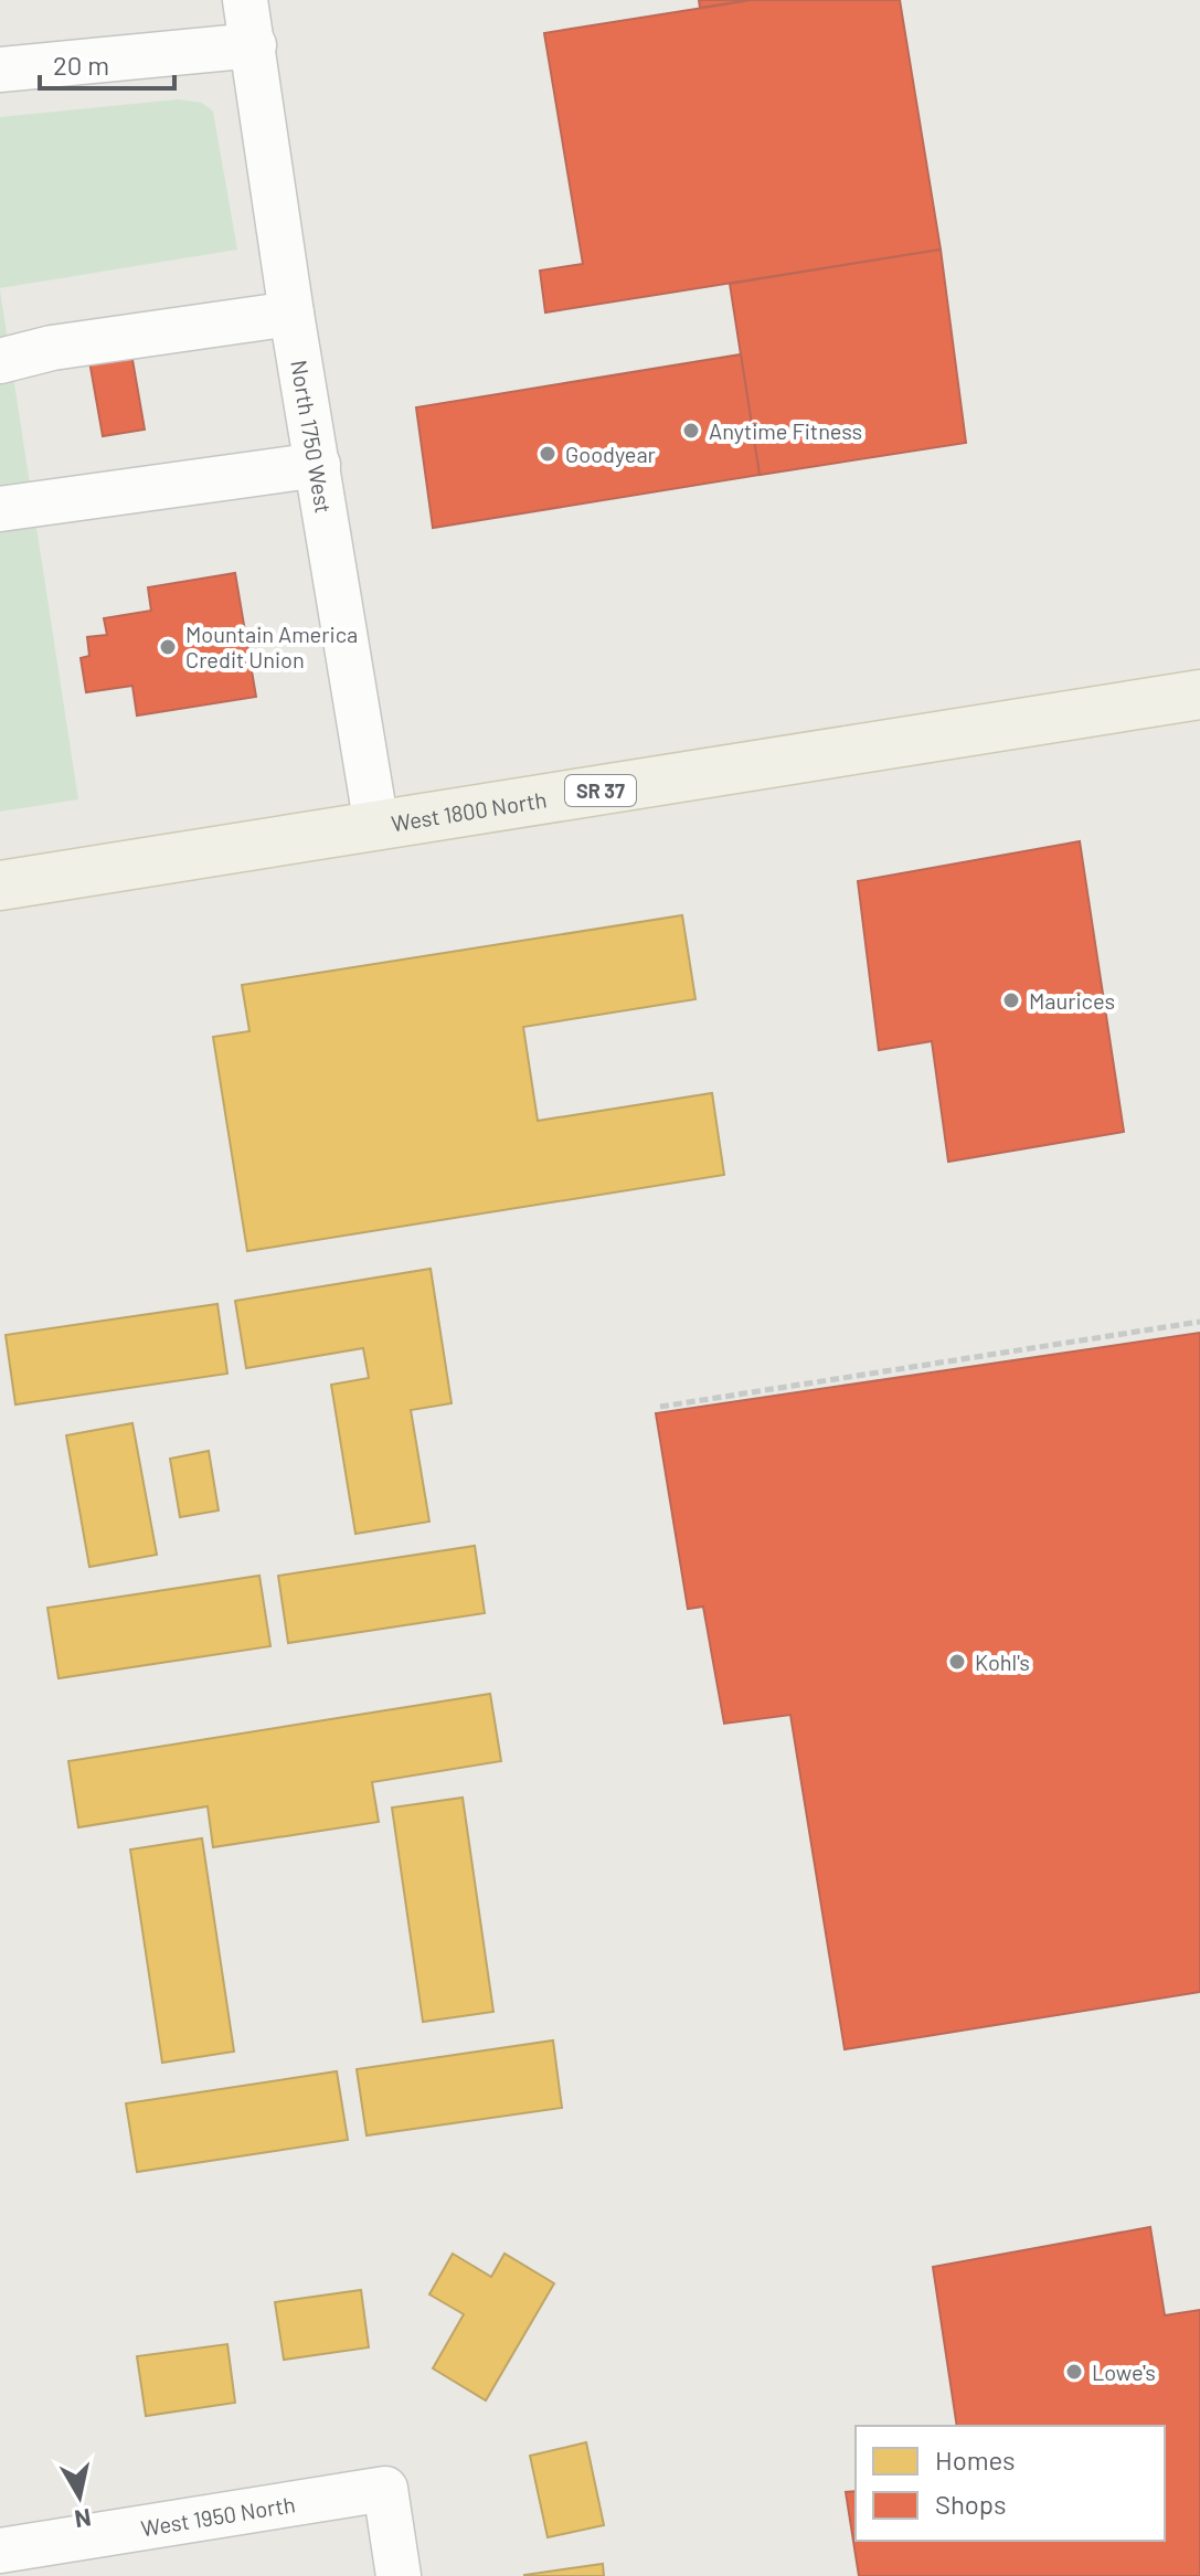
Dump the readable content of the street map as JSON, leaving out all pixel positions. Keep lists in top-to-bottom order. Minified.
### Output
{"streets":{"main road":["SR 37","West 1800 North"],"street":["North 1750 West","West 1950 North"]},"crossings":[["North 1750 West","West 1800 North"]],"places":["Anytime Fitness","Goodyear","Mountain America Credit Union","Maurices","Kohl's","Lowe's"],"legend":["Homes","Shops"],"scale_bar":"20 m","north":"bottom"}
